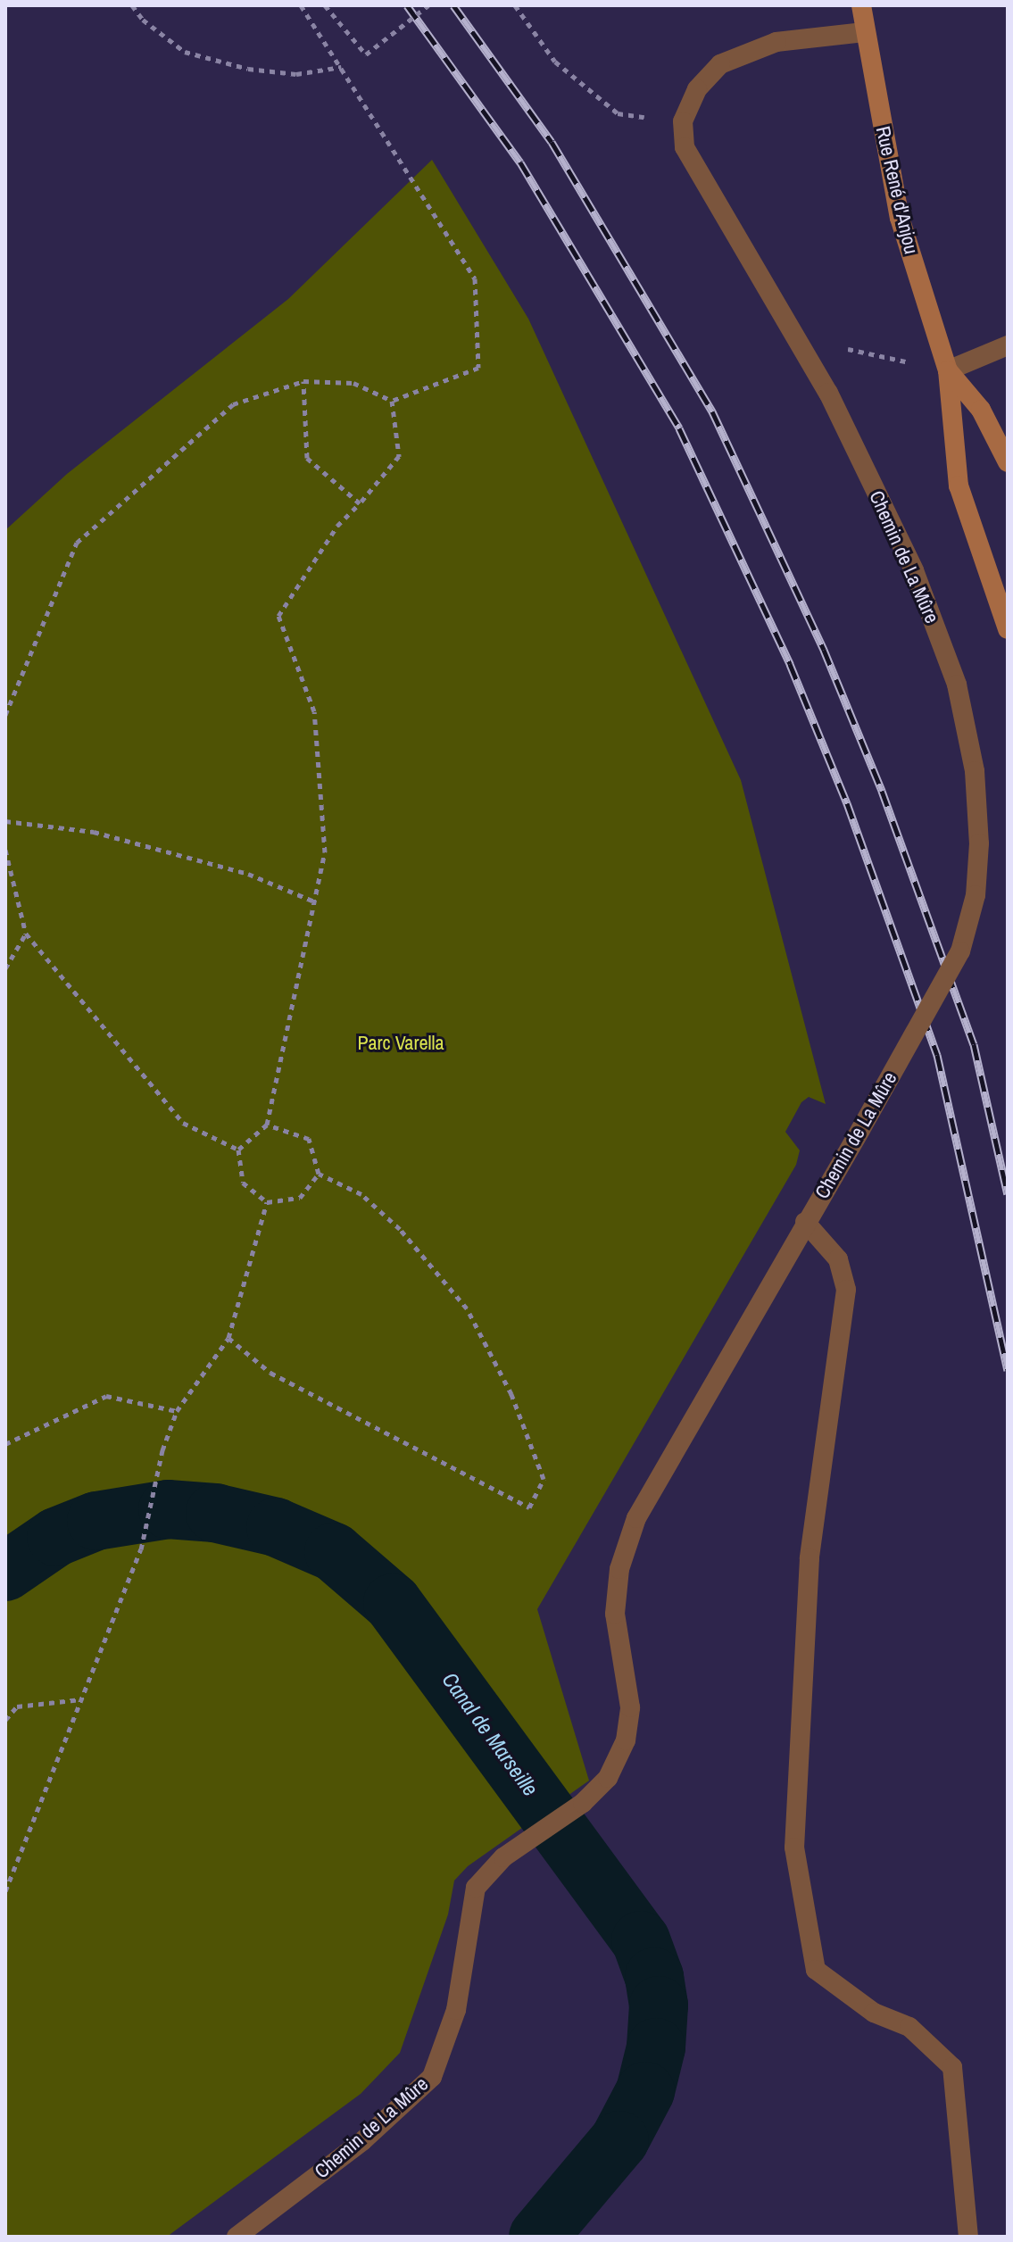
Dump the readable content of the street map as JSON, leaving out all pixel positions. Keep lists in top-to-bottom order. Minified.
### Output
{"streets":{"main road":["Rue René d'Anjou"],"street":["Chemin de La Mûre"]},"water":["Canal de Marseille"],"parks":["Parc Varella"]}
